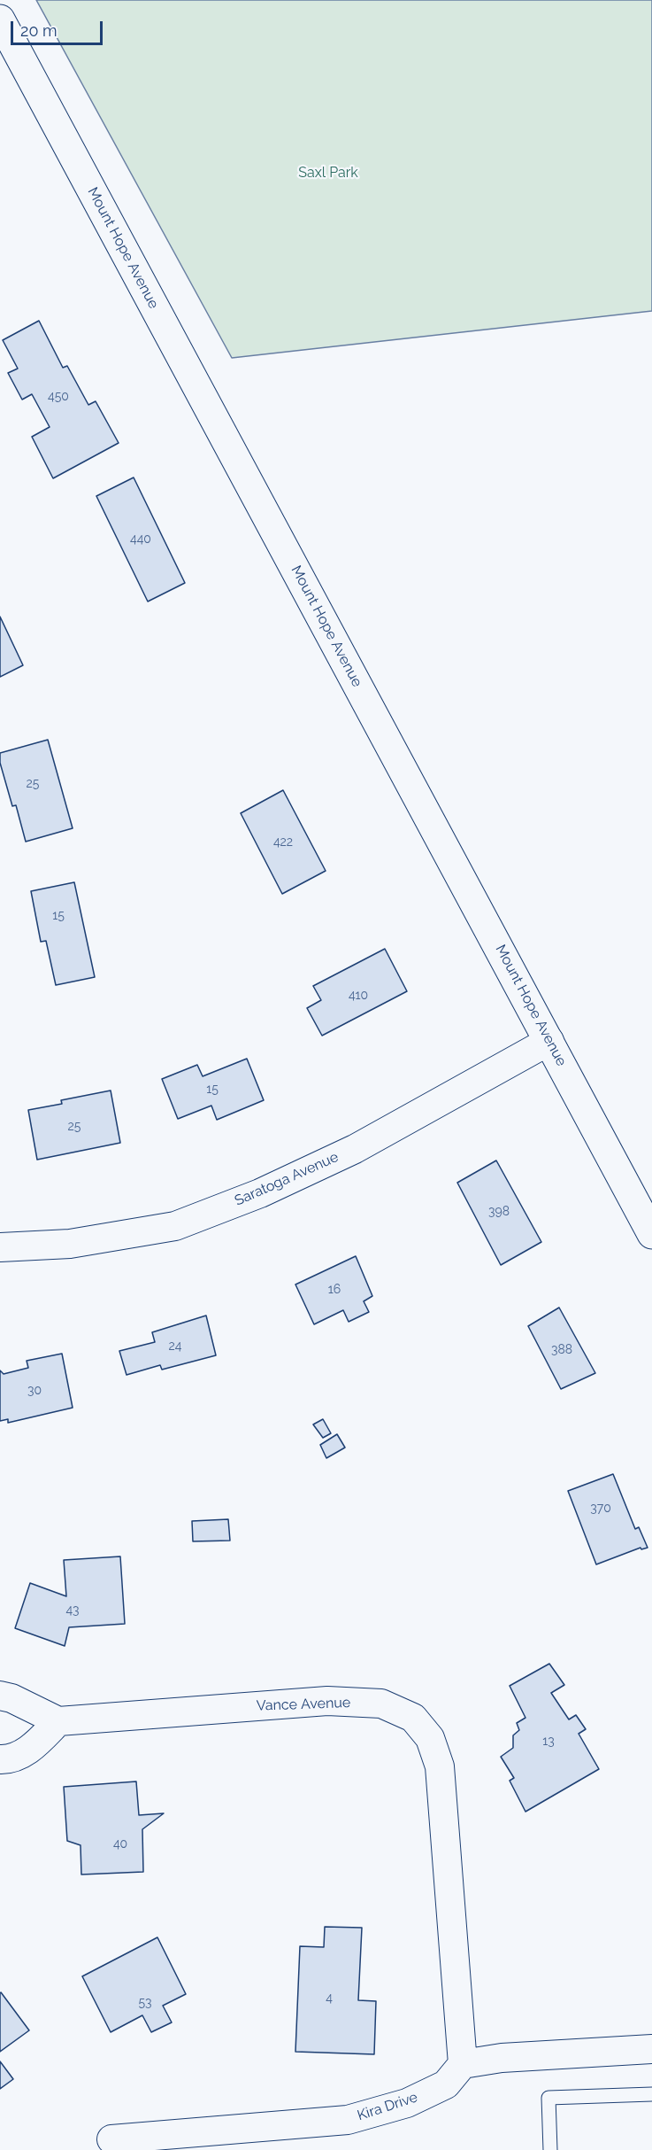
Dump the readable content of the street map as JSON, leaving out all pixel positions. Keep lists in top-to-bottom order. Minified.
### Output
{"streets":{"street":["Mount Hope Avenue","Saratoga Avenue","Vance Avenue","Kira Drive"]},"crossings":[["Mount Hope Avenue","Saratoga Avenue"],["Vance Avenue","Kira Drive"]],"parks":["Saxl Park"],"house_numbers":["450","440","25","422","15","410","15","25","398","16","24","388","30","370","43","13","40","4","53"],"scale_bar":"20 m"}
